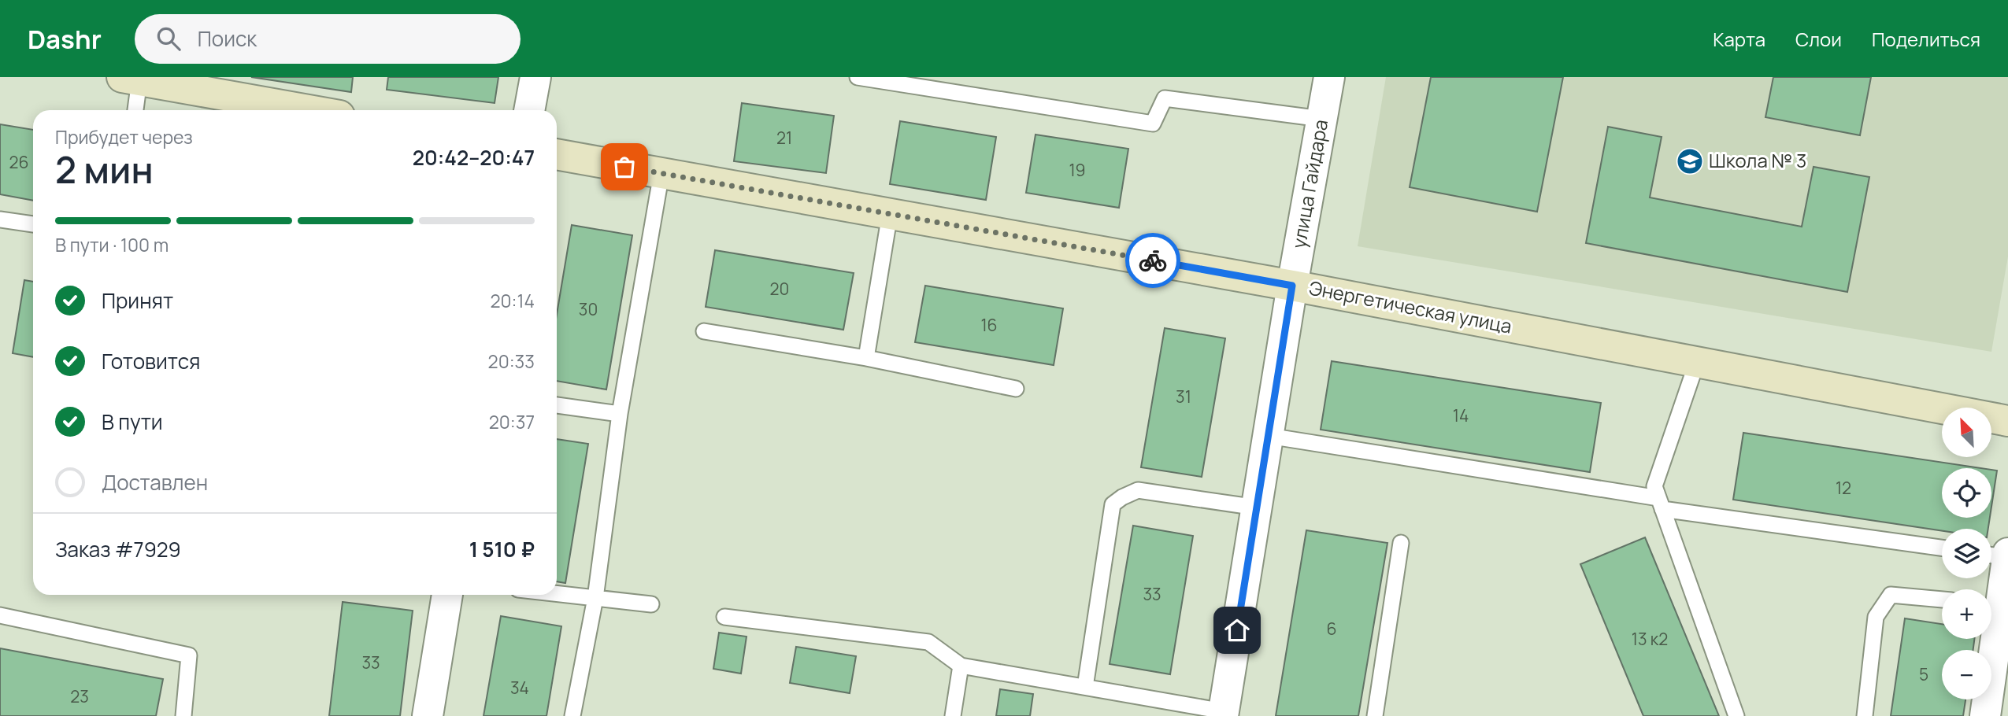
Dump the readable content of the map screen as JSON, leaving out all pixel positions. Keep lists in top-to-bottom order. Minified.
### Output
{"streets":{"street":["улица Гайдара","Энергетическая улица"]},"crossings":[["улица Гайдара","Энергетическая улица"]],"places":{"school or university":["Школа № 3"]},"house_numbers":["21","26","19","20","30","16","31","14","12","33","6","13 к2","33","5","34","23"],"north":"top left","page":{"header":"Dashr","search":"Поиск","nav":["Карта","Слои","Поделиться"],"heading":["2 мин","Прибудет через","20:42–20:47"],"panel":["Заказ #7929","1 510 ₽"],"bar":"В пути · 100 m","list":[["Принят","20:14"],["Готовится","20:33"],["В пути","20:37"],"Доставлен"],"map_buttons":["+","−"]}}
